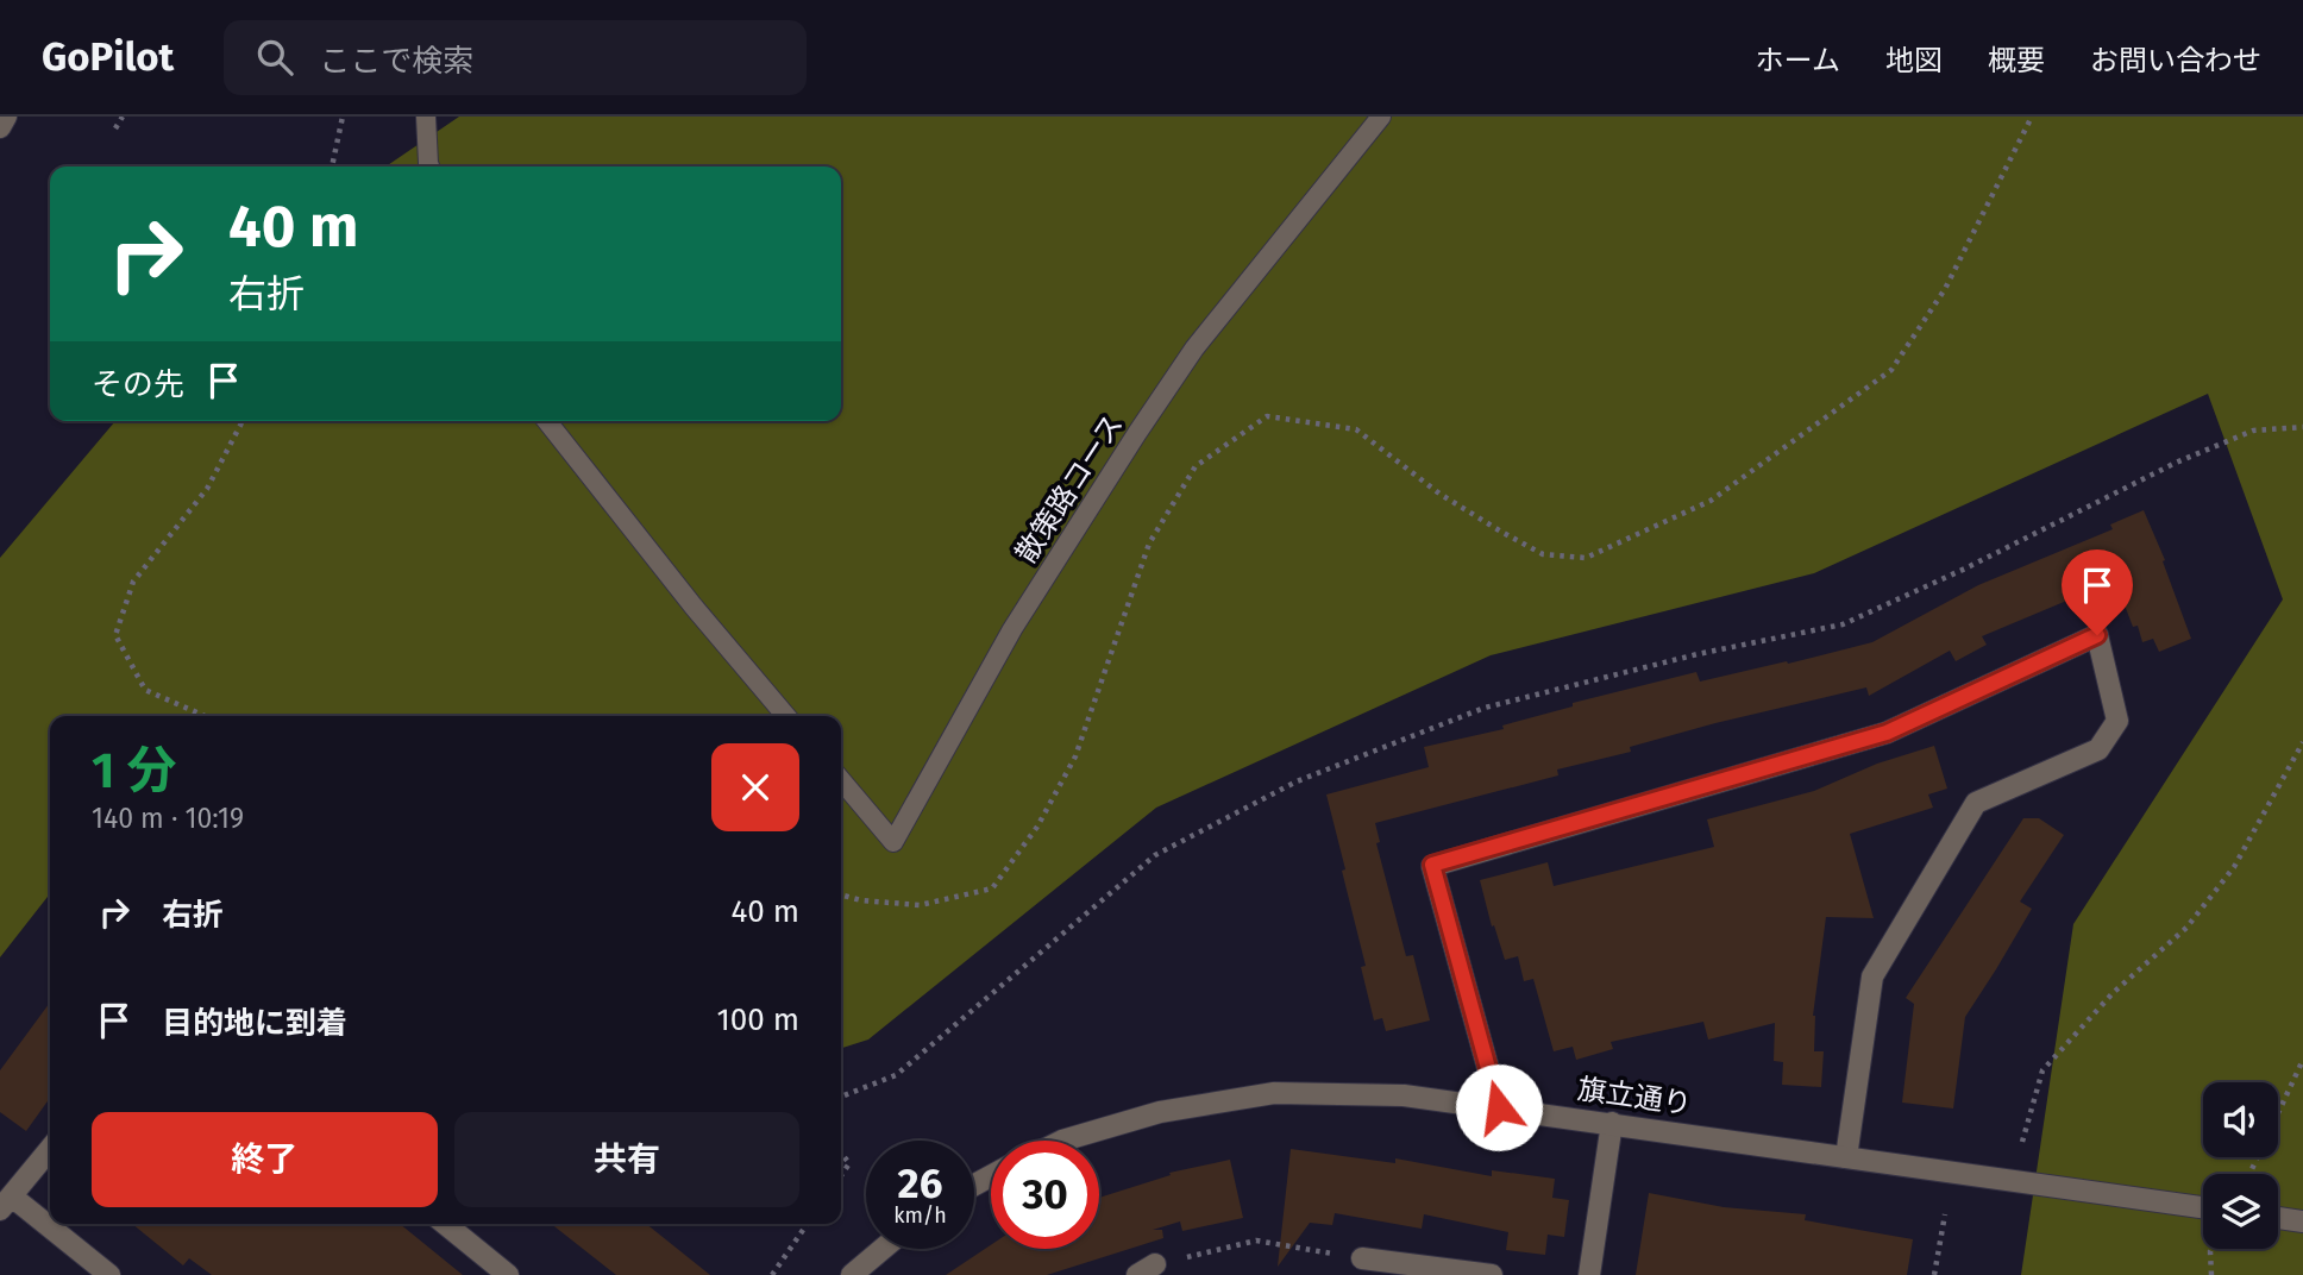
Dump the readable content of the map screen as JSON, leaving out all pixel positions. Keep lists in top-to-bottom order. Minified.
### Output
{"streets":{"street":["旗立通り"],"lane":["散策路コース"]},"page":{"header":"GoPilot","search":"ここで検索","nav":["ホーム","地図","概要","お問い合わせ"],"turn":["40 m","右折"],"then":"その先","heading":["1 分","140 m · 10:19"],"list":[{"name":"右折","value":"40 m"},{"name":"目的地に到着","value":"100 m"}],"buttons":["終了","共有"],"speed":"26 km/h","limit":"30"}}
